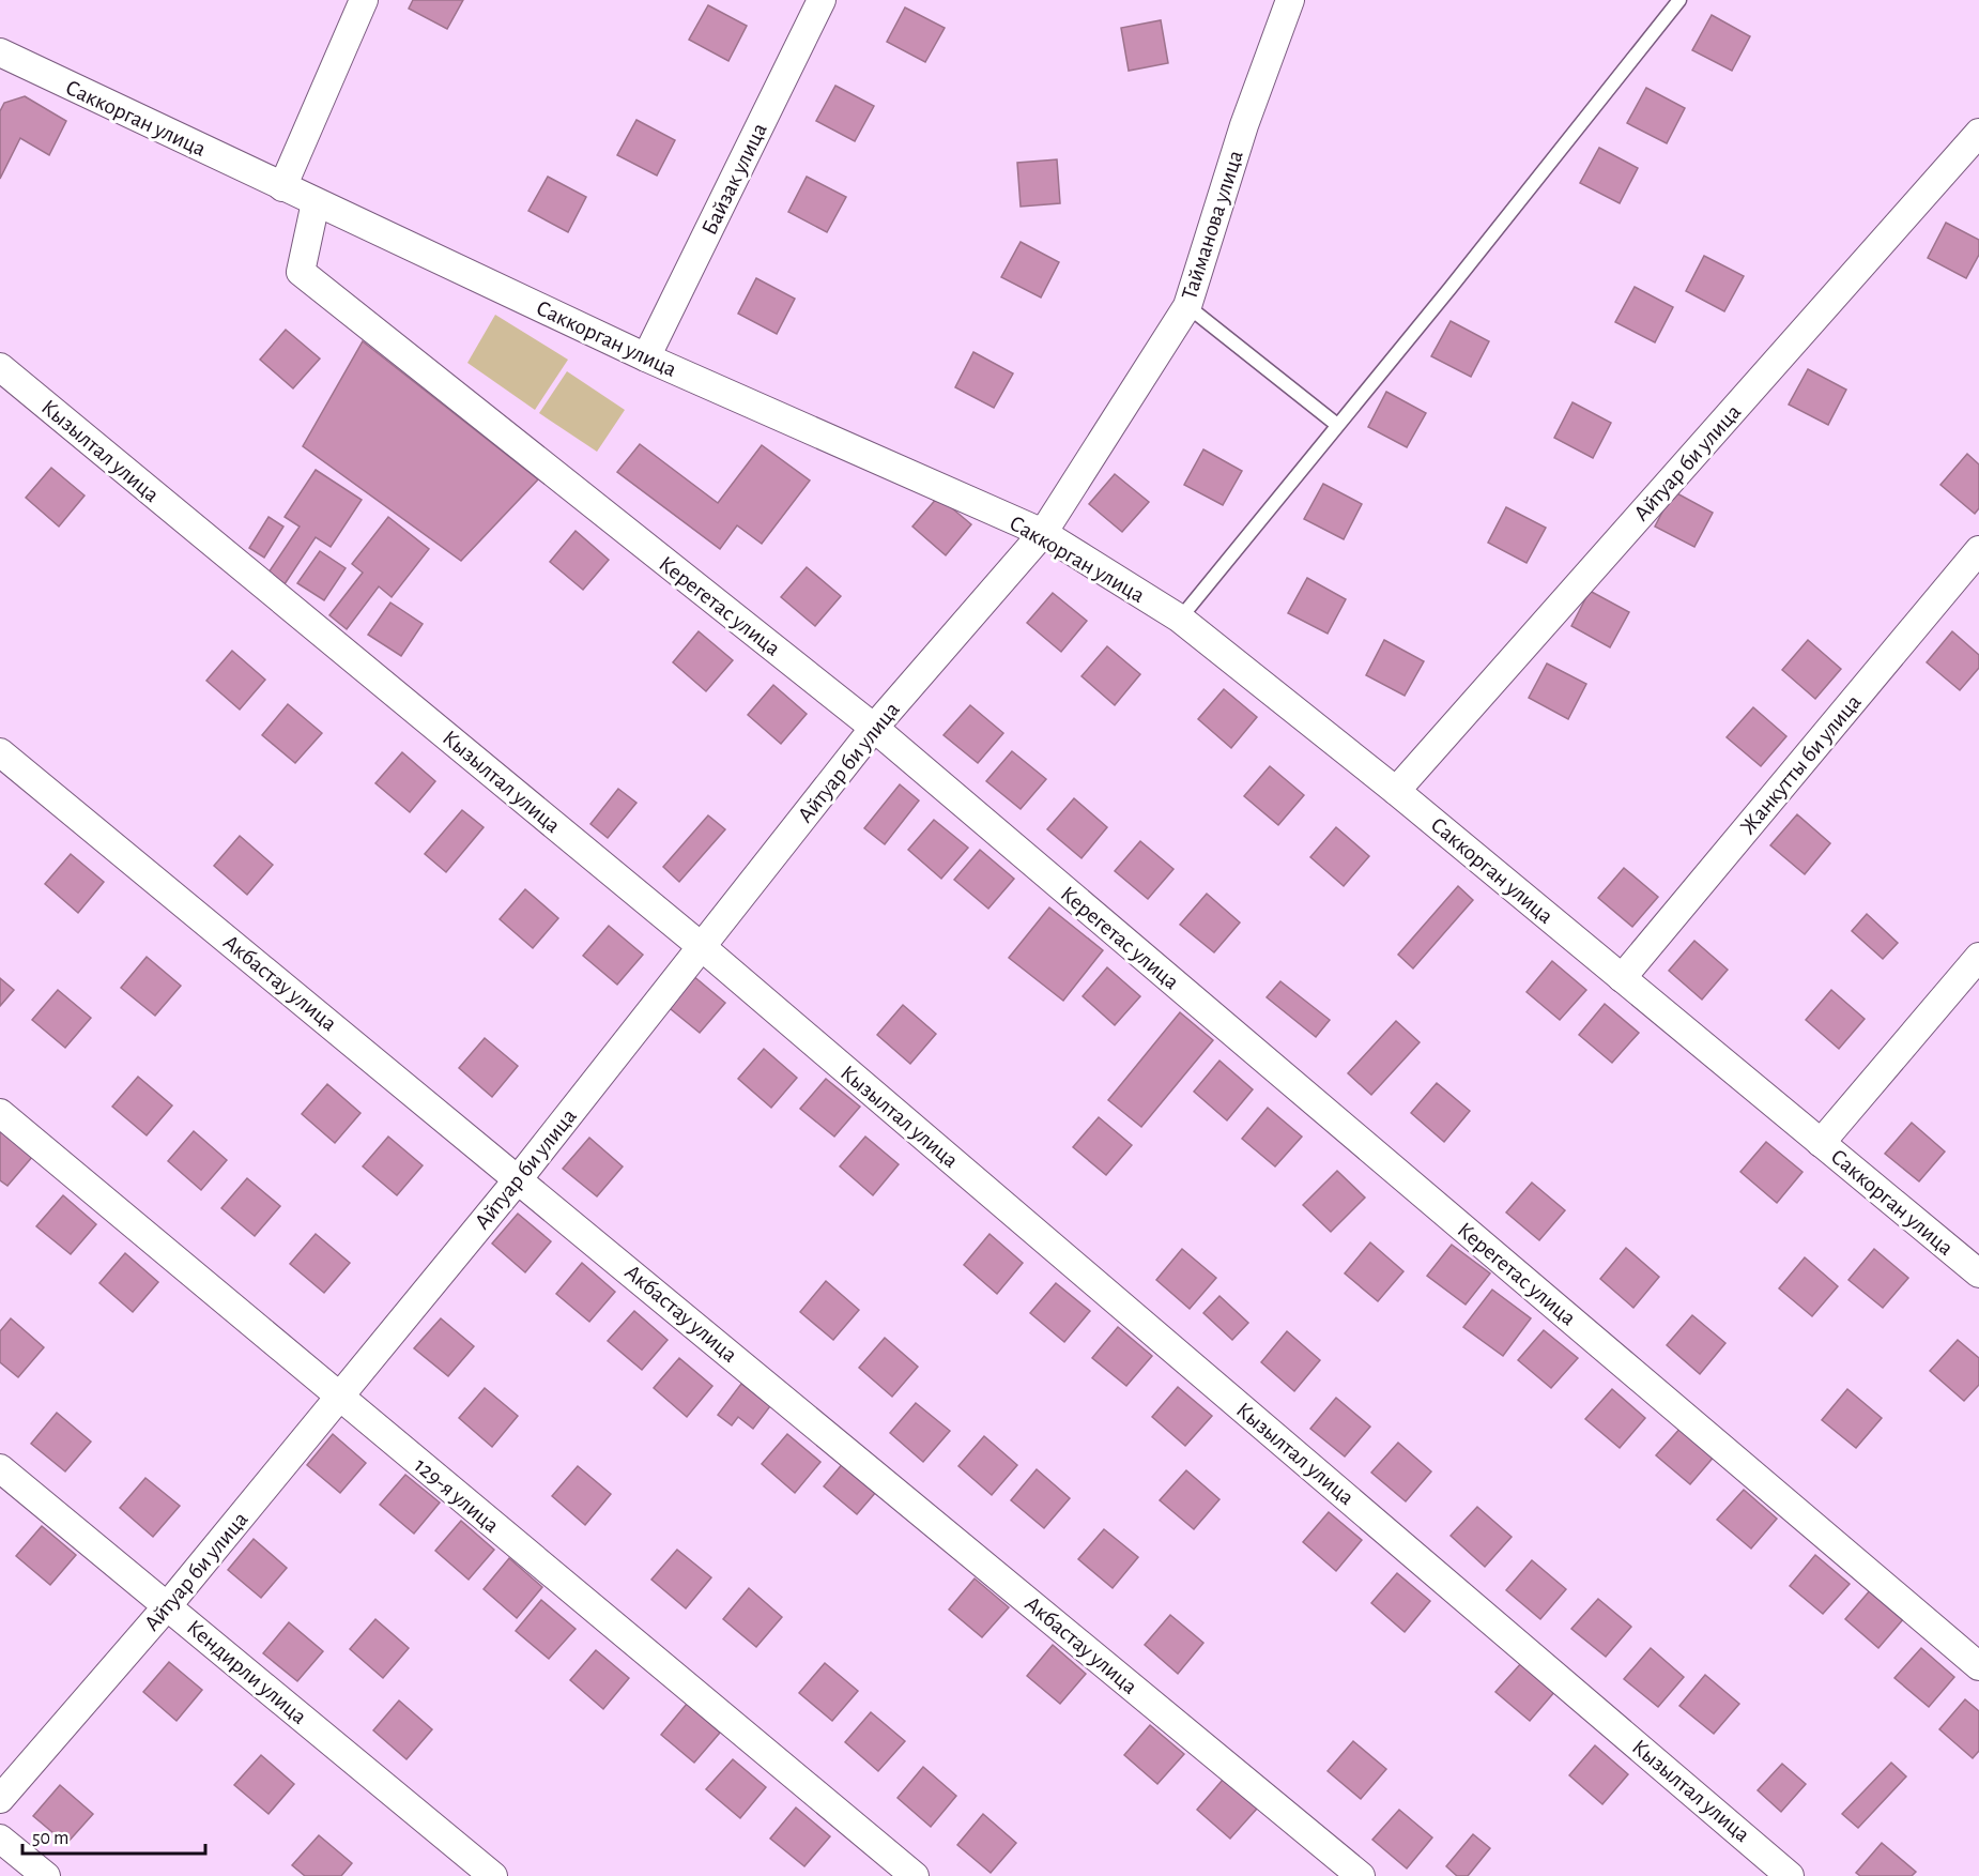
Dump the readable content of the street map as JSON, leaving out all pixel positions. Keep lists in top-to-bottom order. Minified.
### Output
{"streets":{"street":["Саккорган улица","Байзак улица","Тайманова улица","Кызылтал улица","Айтуар би улица","Керегетас улица","Жанкутты би улица","Акбастау улица","129-я улица","Кендирли улица"]},"crossings":[["Саккорган улица","Байзак улица"],["Саккорган улица","Тайманова улица"],["Саккорган улица","Айтуар би улица"],["Саккорган улица","Керегетас улица"],["Саккорган улица","Жанкутты би улица"],["Тайманова улица","Айтуар би улица"],["Кызылтал улица","Айтуар би улица"],["Айтуар би улица","Керегетас улица"],["Айтуар би улица","Акбастау улица"],["Айтуар би улица","129-я улица"],["Айтуар би улица","Кендирли улица"]],"scale_bar":"50 m"}
